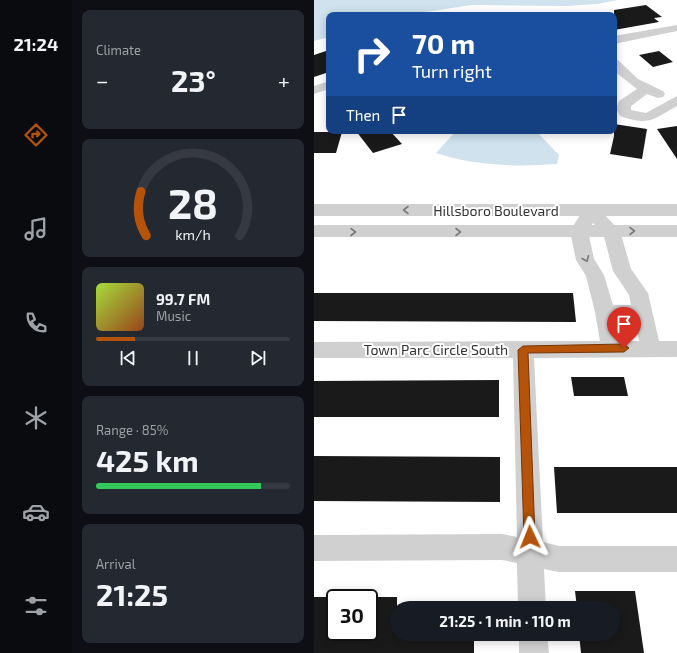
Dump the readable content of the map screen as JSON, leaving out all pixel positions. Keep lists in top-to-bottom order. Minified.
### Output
{"streets":{"street":["Hillsboro Boulevard","Town Parc Circle South"]},"page":{"tabs":"21:24","tile":["Climate",["Range · 85%","425 km"],["Arrival","21:25"]],"turn":["70 m","Turn right"],"heat":["−","23°","+"],"then":"Then","song":["99.7 FM","Music"],"limit":"30","trip":"21:25 · 1 min · 110 m","gauge":["28","km/h"]}}
